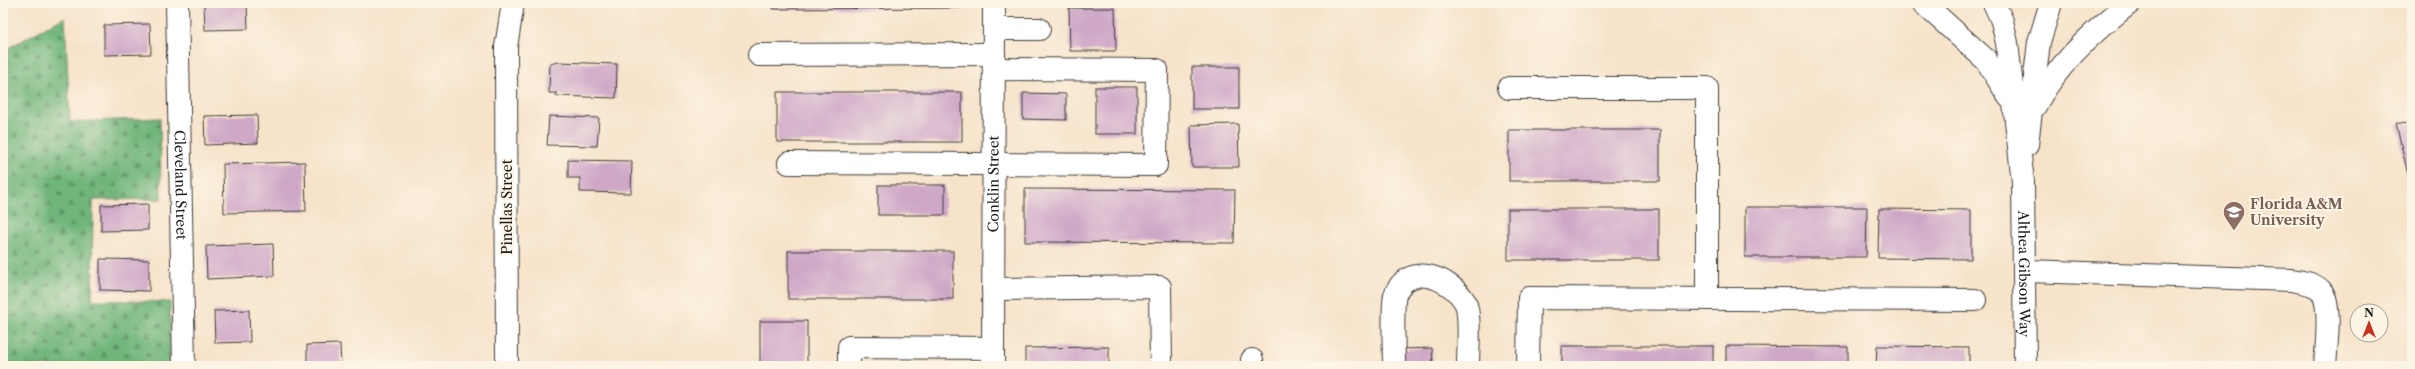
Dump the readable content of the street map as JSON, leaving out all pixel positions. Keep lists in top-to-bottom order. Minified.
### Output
{"streets":{"street":["Cleveland Street","Conklin Street","Pinellas Street","Althea Gibson Way"]},"places":{"school or university":["Florida A&M University"]},"north":"top"}
